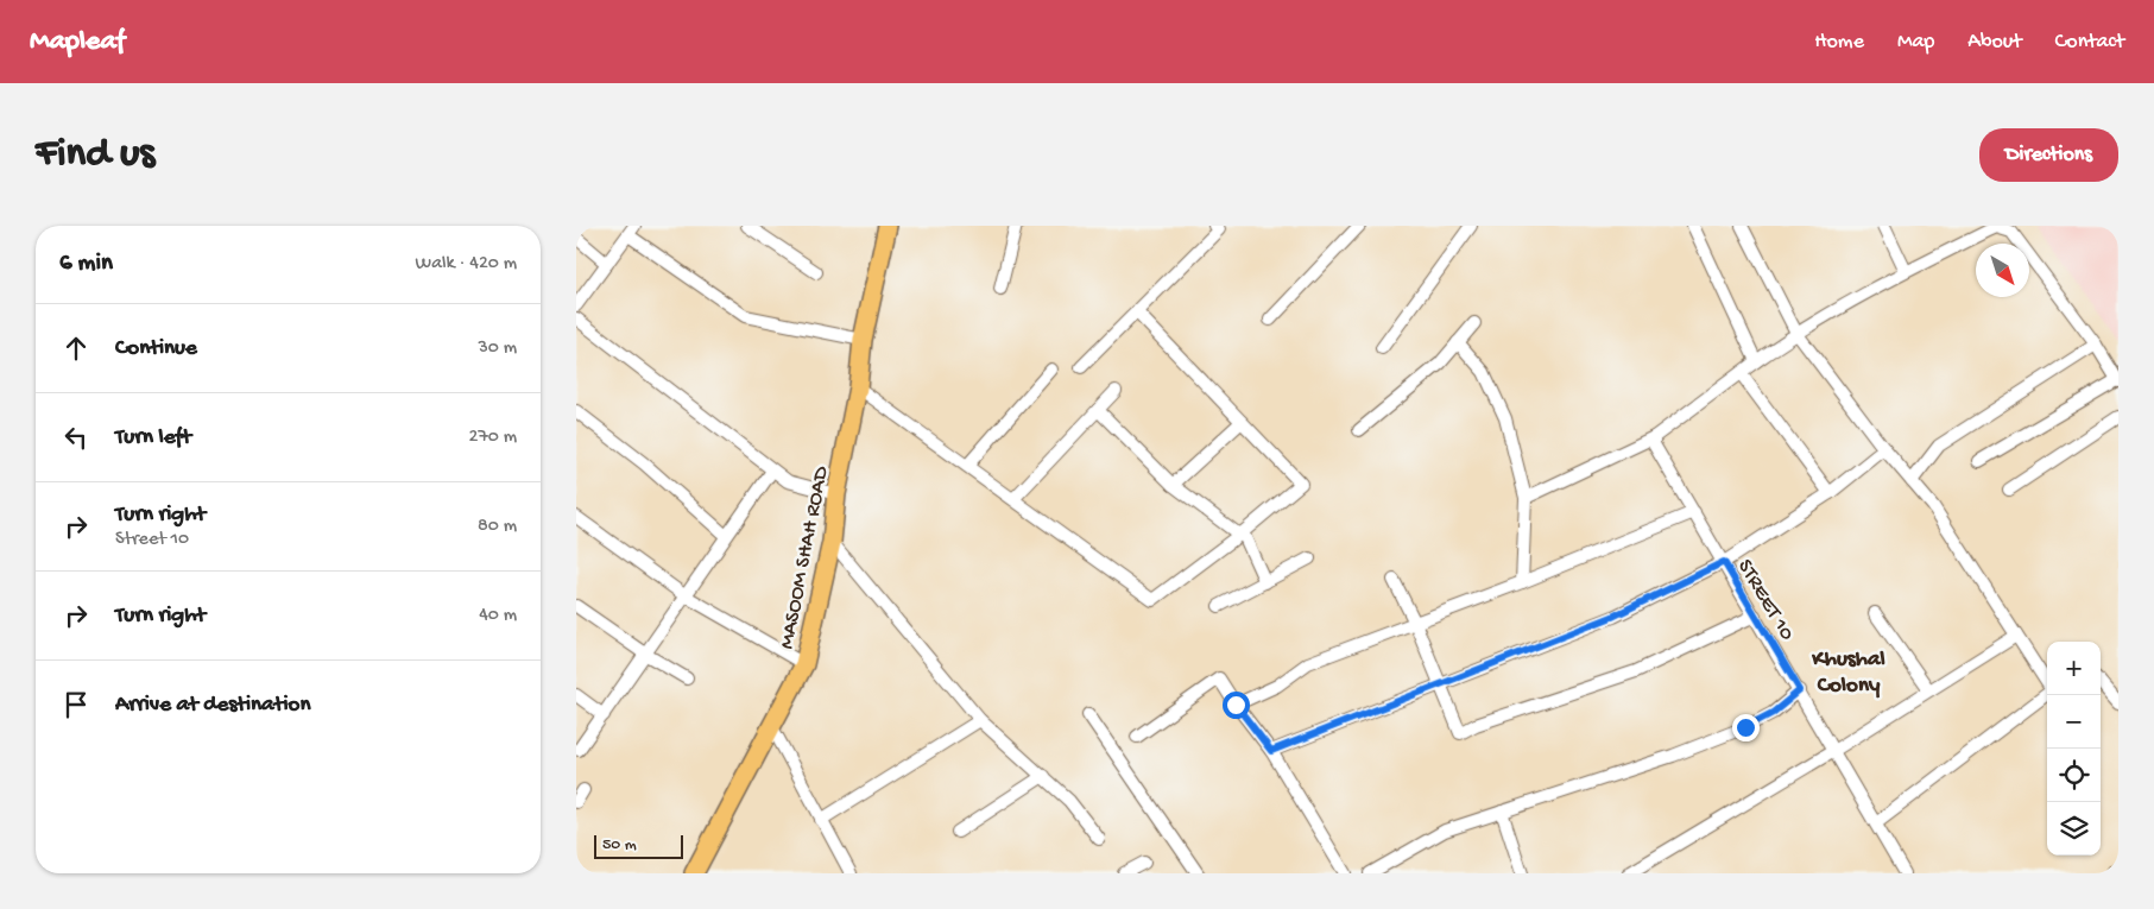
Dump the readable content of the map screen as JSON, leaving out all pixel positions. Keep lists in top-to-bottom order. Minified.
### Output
{"streets":{"main road":["MASOOM SHAH ROAD"],"street":["STREET 10"]},"districts":["Khushal Colony"],"scale_bar":"50 m","north":"bottom right","page":{"header":"Mapleaf","nav":["Home","Map","About","Contact"],"buttons":"Directions","title":"Find us","heading":["6 min","Walk · 420 m"],"list":[["Continue","30 m"],["Turn left","270 m"],["Turn right","Street 10","80 m"],["Turn right","40 m"],"Arrive at destination"],"map_buttons":["+","−"],"scale":"50 m"}}
